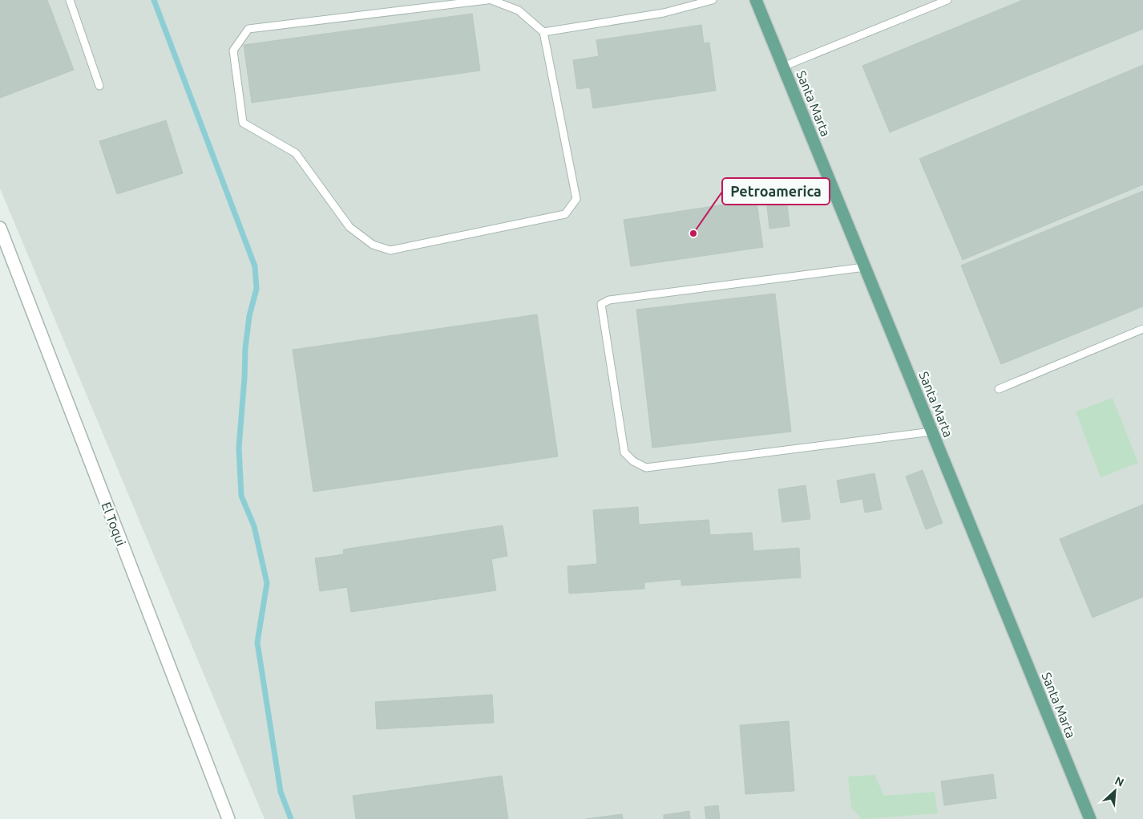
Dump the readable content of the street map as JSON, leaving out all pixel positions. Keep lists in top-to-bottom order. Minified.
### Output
{"streets":{"main road":["Santa Marta"],"street":["El Toqui"]},"places":["Petroamerica"],"north":"top right"}
